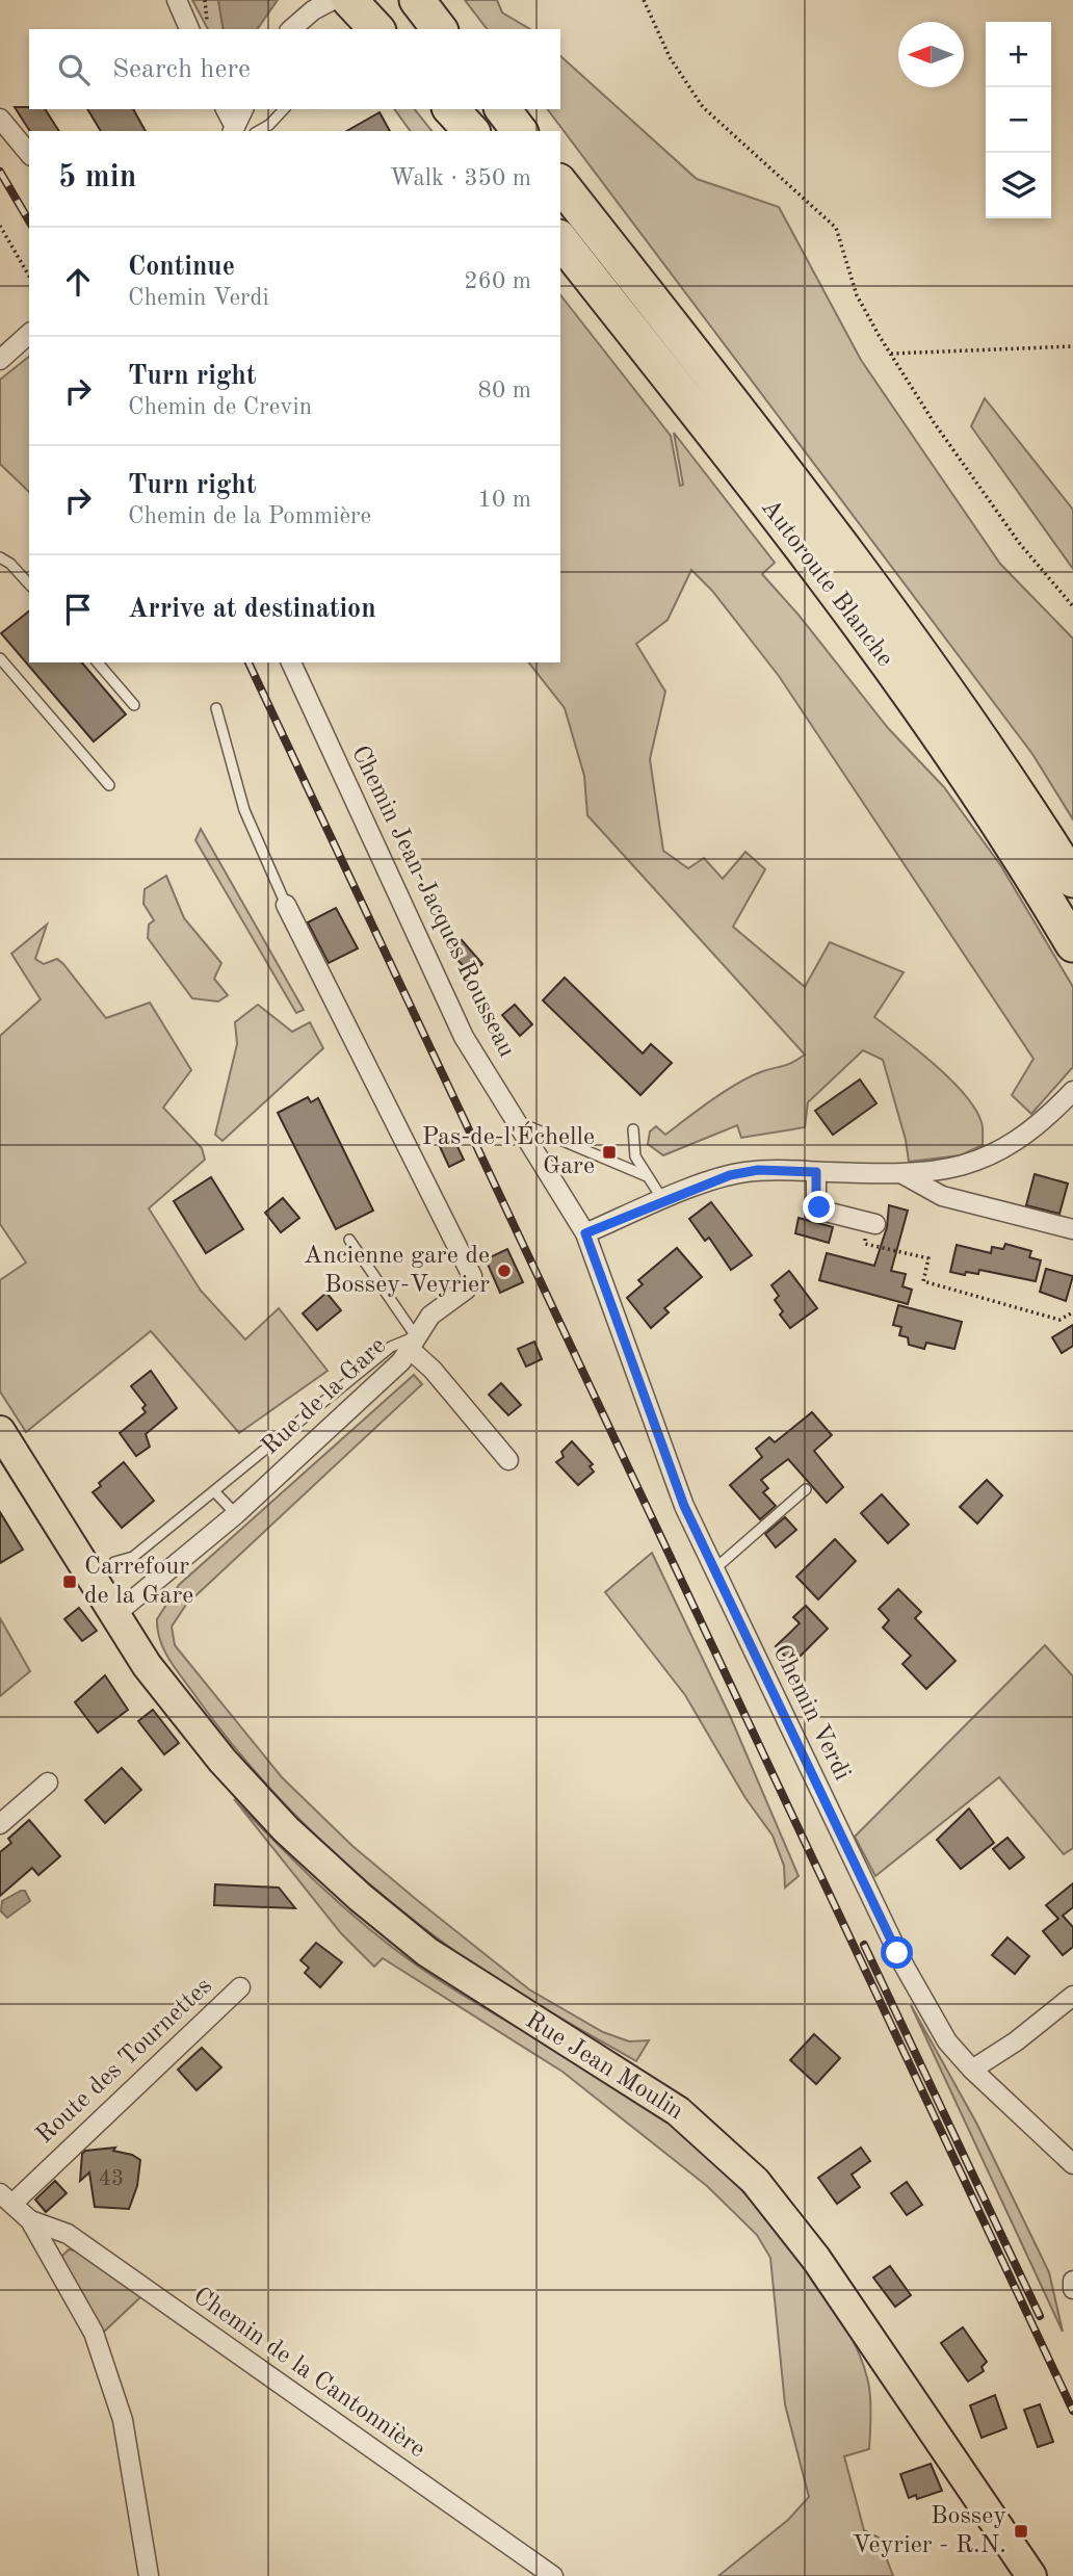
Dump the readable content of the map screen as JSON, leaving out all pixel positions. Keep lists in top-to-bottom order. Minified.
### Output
{"streets":{"highway":["Autoroute Blanche"],"main road":["Rue Jean Moulin"],"street":["Chemin Jean-Jacques Rousseau","Rue de la Gare","Chemin Verdi","Route des Tournettes","Chemin de la Cantonnière"]},"crossings":[["Chemin Jean-Jacques Rousseau","Chemin Verdi"],["Rue de la Gare","Rue Jean Moulin"],["Route des Tournettes","Chemin de la Cantonnière"]],"places":{"transit":["Pas-de-l'Échelle Gare","Carrefour de la Gare","Bossey Veyrier - R.N."],"other":["Ancienne gare de Bossey-Veyrier"]},"house_numbers":["43"],"north":"left","page":{"map_buttons":["+","−"],"search":"Search here","heading":["5 min","Walk · 350 m"],"list":[["Continue","Chemin Verdi","260 m"],["Turn right","Chemin de Crevin","80 m"],["Turn right","Chemin de la Pommière","10 m"],"Arrive at destination"]}}
